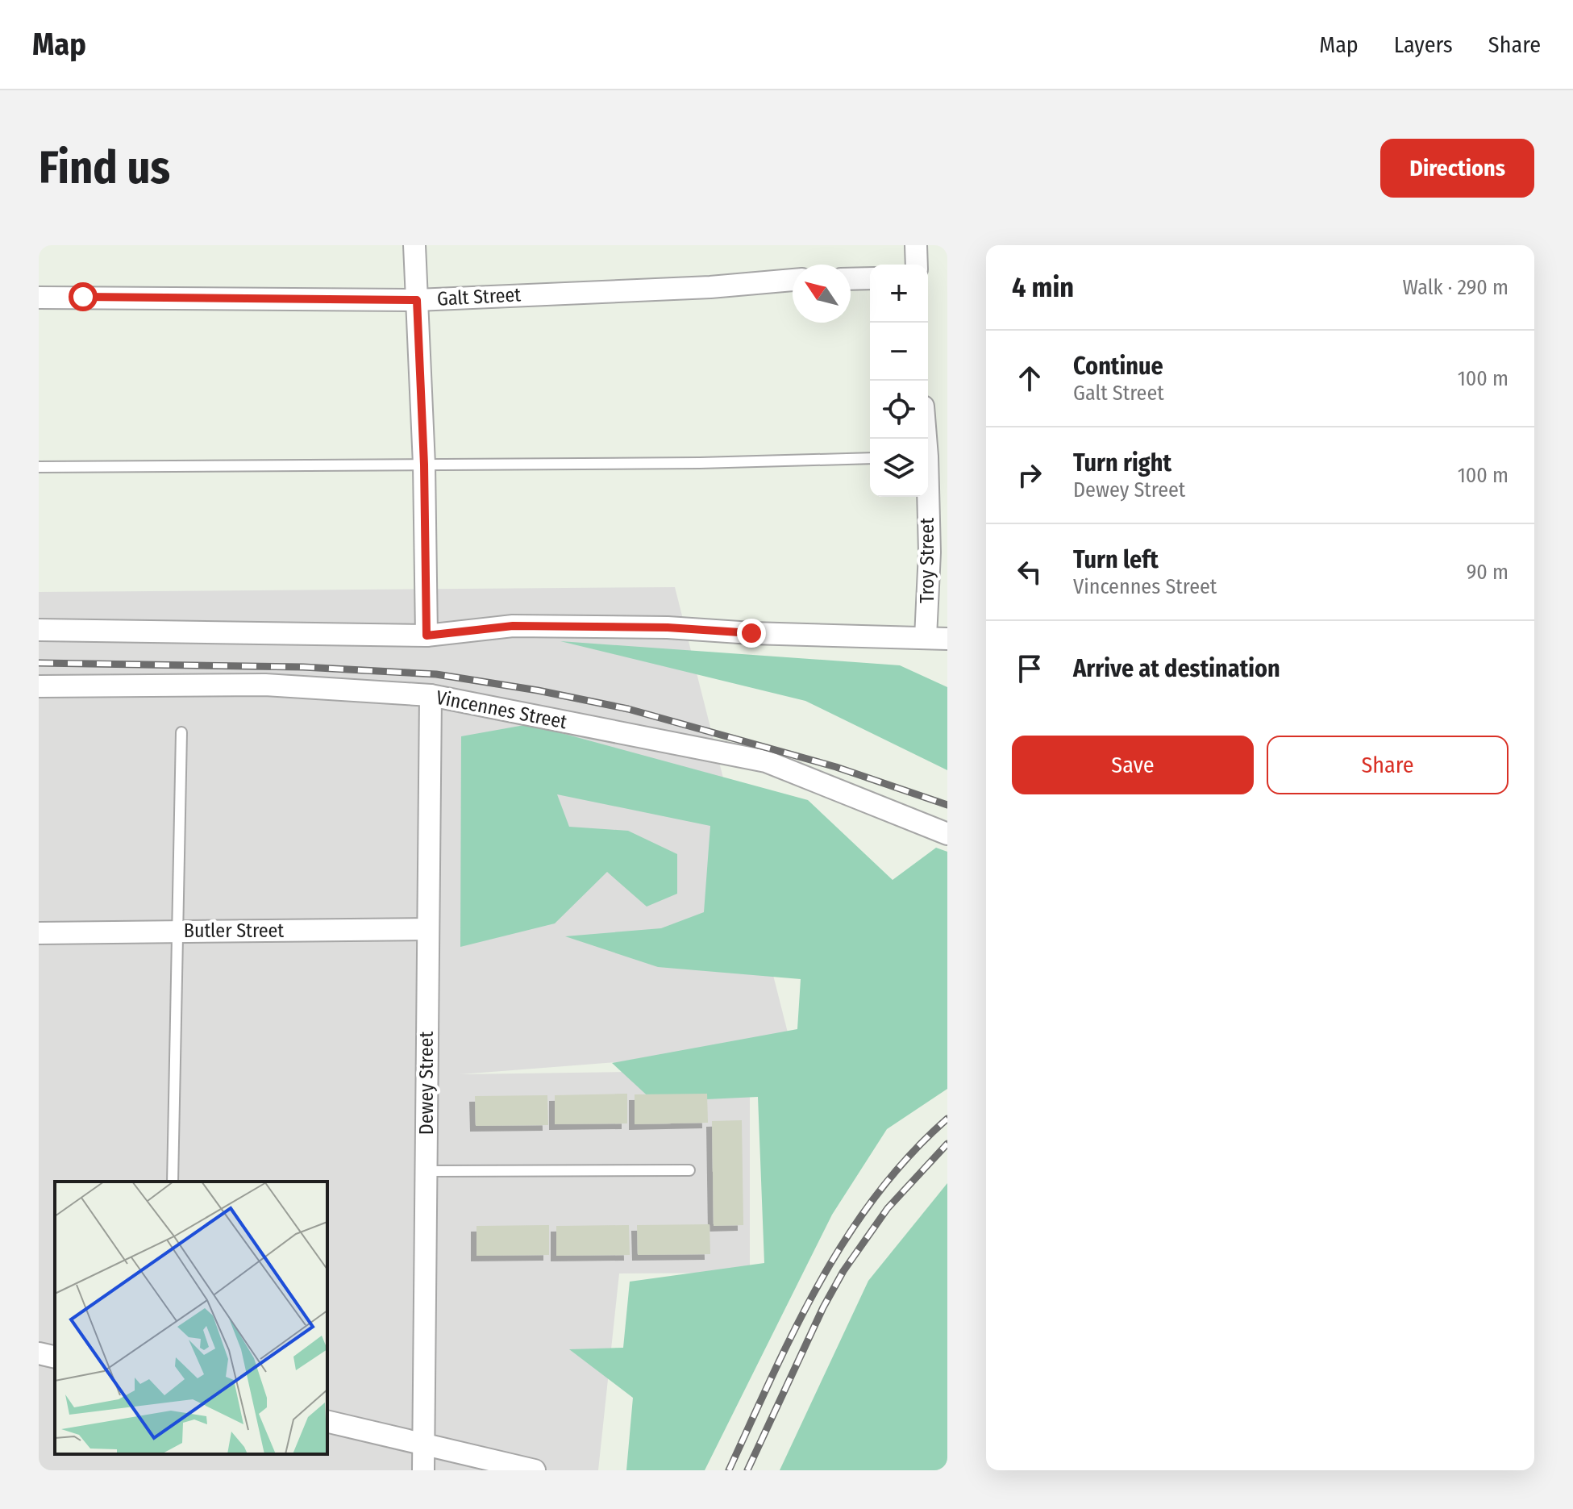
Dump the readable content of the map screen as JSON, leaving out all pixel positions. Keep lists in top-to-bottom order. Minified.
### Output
{"streets":{"street":["Galt Street","Troy Street","Vincennes Street","Butler Street","Dewey Street"]},"crossings":[["Vincennes Street","Dewey Street"],["Butler Street","Dewey Street"]],"north":"top left","page":{"header":"Map","nav":["Map","Layers","Share"],"buttons":["Directions",["Save","Share"]],"title":"Find us","heading":["4 min","Walk · 290 m"],"map_buttons":["+","−"],"list":[["Continue","Galt Street","100 m"],["Turn right","Dewey Street","100 m"],["Turn left","Vincennes Street","90 m"],"Arrive at destination"]}}
